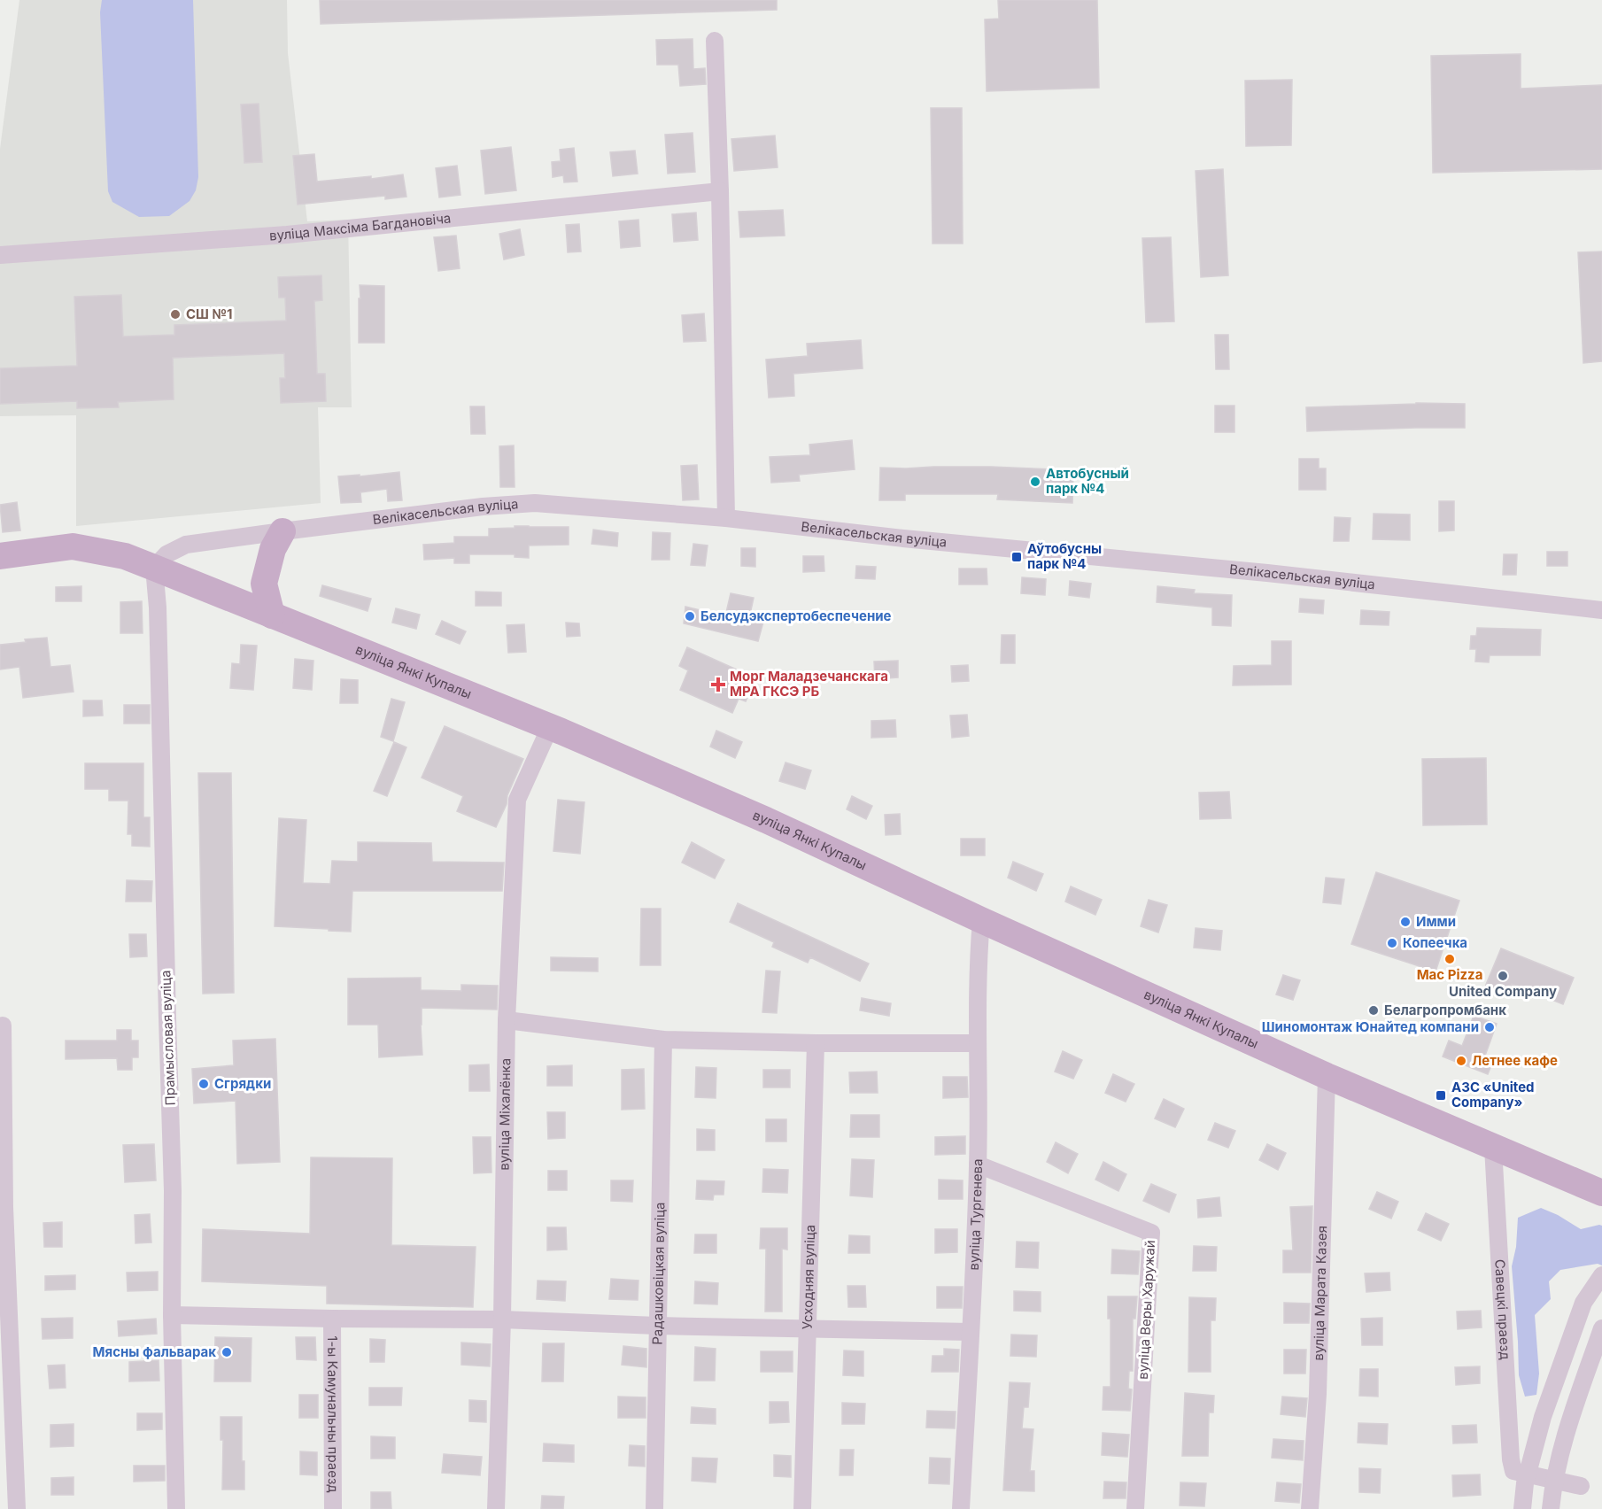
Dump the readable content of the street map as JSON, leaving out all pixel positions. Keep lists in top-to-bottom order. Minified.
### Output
{"streets":{"main road":["вуліца Янкі Купалы"],"street":["вуліца Максіма Багдановіча","Велікасельская вуліца","Прамысловая вуліца","вуліца Міхалёнка","вуліца Тургенева","Радашковіцкая вуліца","Усходняя вуліца","вуліца Марата Казея","вуліца Веры Харужай","Савецкі праезд","1-ы Камунальны праезд"]},"crossings":[["Велікасельская вуліца","вуліца Янкі Купалы"],["Велікасельская вуліца","Прамысловая вуліца"],["вуліца Янкі Купалы","Прамысловая вуліца"],["вуліца Янкі Купалы","вуліца Міхалёнка"],["вуліца Янкі Купалы","вуліца Тургенева"],["вуліца Янкі Купалы","вуліца Марата Казея"],["вуліца Янкі Купалы","Савецкі праезд"],["вуліца Тургенева","вуліца Веры Харужай"]],"places":{"other":["СШ №1","Автобусный парк №4","Белсудэкспертобеспечение","Имми","Копеечка","Mac Pizza","United Company","Белагропромбанк","Шиномонтаж Юнайтед компани","Летнее кафе","Сгрядки","Мясны фальварак"],"transit":["Аўтобусны парк №4","АЗС «United Company»"],"health":["Морг Маладзечанскага МРА ГКСЭ РБ"]}}
